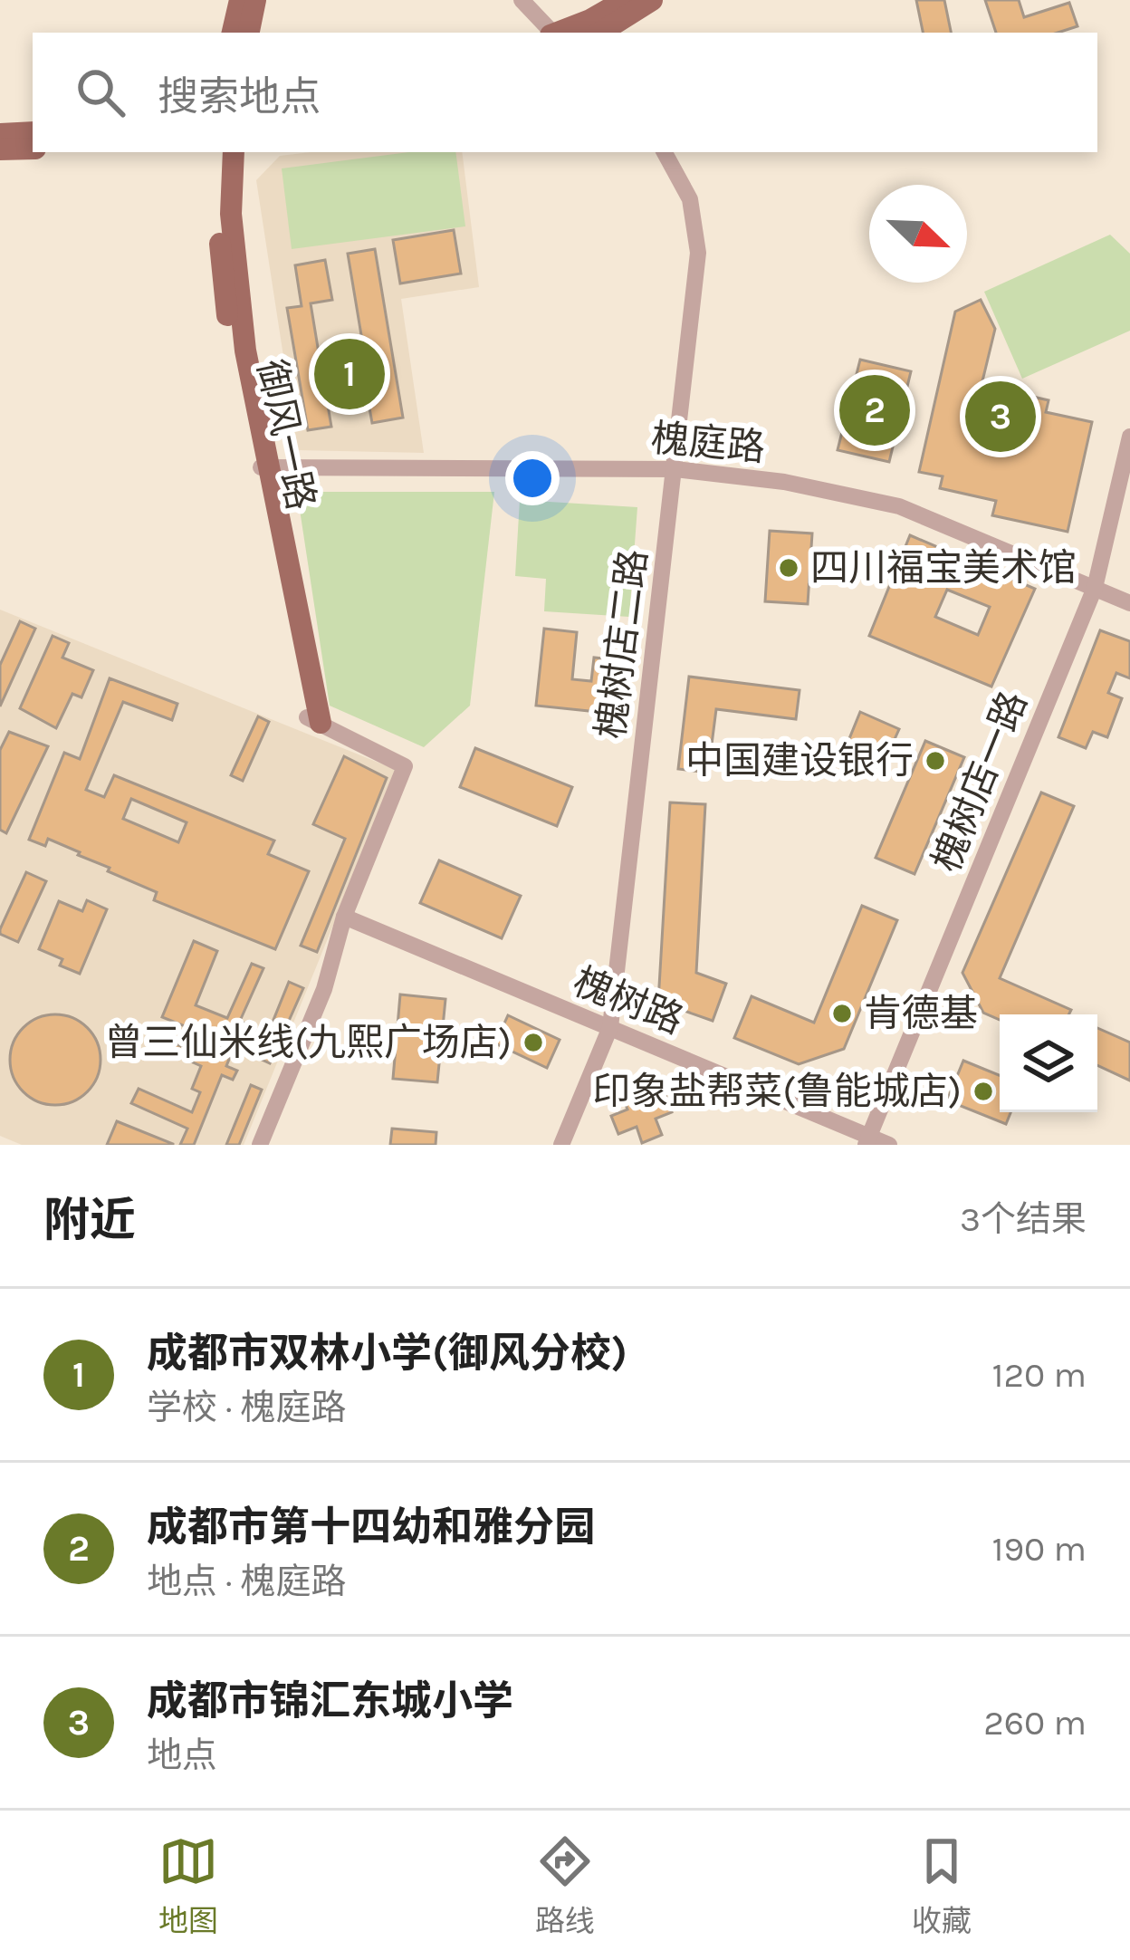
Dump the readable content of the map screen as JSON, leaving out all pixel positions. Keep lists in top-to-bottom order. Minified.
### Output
{"streets":{"main road":["御风一路"],"street":["槐庭路","槐树店二路","槐树店一路","槐树路"]},"crossings":[["御风一路","槐庭路"],["御风一路","槐树路"],["槐庭路","槐树店二路"],["槐庭路","槐树店一路"],["槐树店二路","槐树路"],["槐树店一路","槐树路"]],"places":["四川福宝美术馆","中国建设银行","肯德基","曾三仙米线(九熙广场店)","印象盐帮菜(鲁能城店)"],"north":"bottom right","page":{"search":"搜索地点","pins":["1","2","3"],"heading":["附近","3个结果"],"list":[{"mark":"1","name":"成都市双林小学(御风分校)","note":"学校 · 槐庭路","value":"120 m"},{"mark":"2","name":"成都市第十四幼和雅分园","note":"地点 · 槐庭路","value":"190 m"},{"mark":"3","name":"成都市锦汇东城小学","note":"地点","value":"260 m"}],"nav":["地图","路线","收藏"]}}
